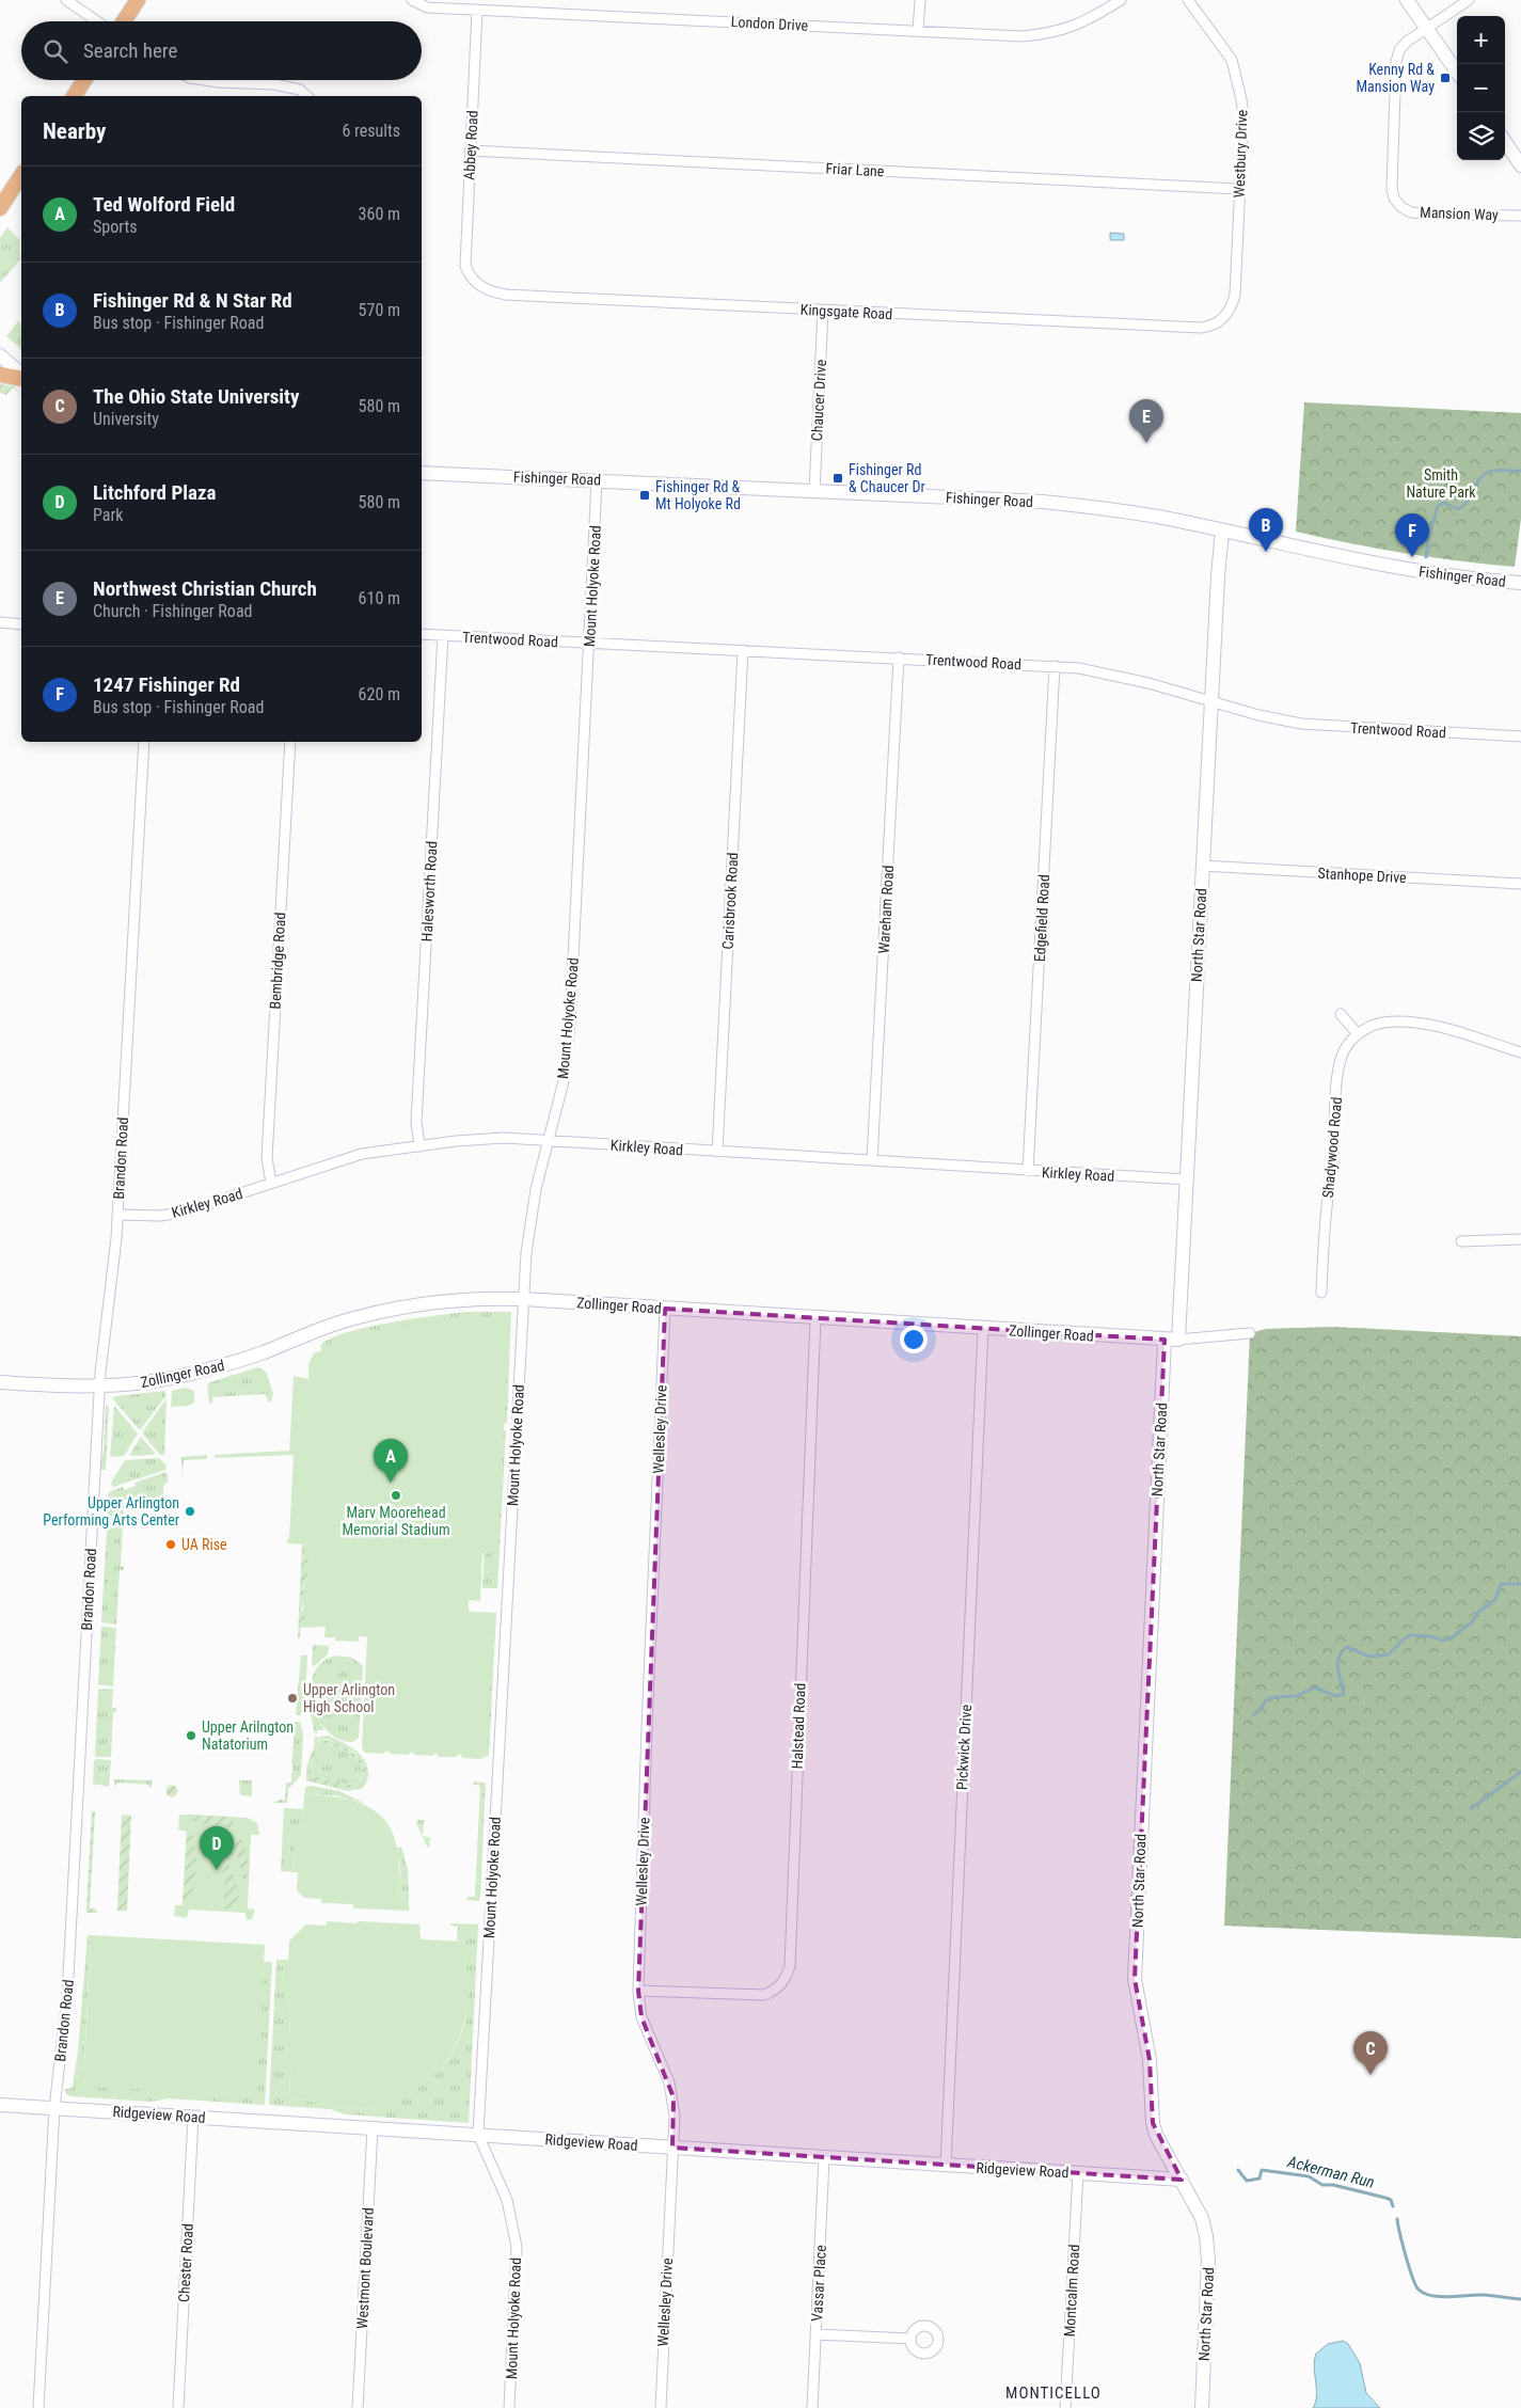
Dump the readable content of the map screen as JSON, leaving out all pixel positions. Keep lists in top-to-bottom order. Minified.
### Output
{"streets":{"street":["London Drive","Abbey Road","Westbury Drive","Friar Lane","Mansion Way","Kingsgate Road","Chaucer Drive","Fishinger Road","Mount Holyoke Road","Trentwood Road","Stanhope Drive","Halesworth Road","Carisbrook Road","Wareham Road","Edgefield Road","North Star Road","Bembridge Road","Kirkley Road","Shadywood Road","Brandon Road","Zollinger Road","Wellesley Drive","Halstead Road","Pickwick Drive","Ridgeview Road","Chester Road","Westmont Boulevard","Vassar Place","Montcalm Road"]},"crossings":[["London Drive","Abbey Road"],["Abbey Road","Friar Lane"],["Abbey Road","Kingsgate Road"],["Westbury Drive","Friar Lane"],["Westbury Drive","Kingsgate Road"],["Kingsgate Road","Chaucer Drive"],["Chaucer Drive","Fishinger Road"],["Fishinger Road","Mount Holyoke Road"],["Fishinger Road","North Star Road"],["Mount Holyoke Road","Trentwood Road"],["Mount Holyoke Road","Kirkley Road"],["Mount Holyoke Road","Zollinger Road"],["Mount Holyoke Road","Ridgeview Road"],["Trentwood Road","Halesworth Road"],["Trentwood Road","Carisbrook Road"],["Trentwood Road","Wareham Road"],["Trentwood Road","Edgefield Road"],["Trentwood Road","North Star Road"],["Stanhope Drive","North Star Road"],["Halesworth Road","Kirkley Road"],["Carisbrook Road","Kirkley Road"],["Wareham Road","Kirkley Road"],["Edgefield Road","Kirkley Road"],["North Star Road","Kirkley Road"],["North Star Road","Zollinger Road"],["North Star Road","Ridgeview Road"],["Bembridge Road","Kirkley Road"],["Kirkley Road","Brandon Road"],["Brandon Road","Zollinger Road"],["Brandon Road","Ridgeview Road"],["Zollinger Road","Wellesley Drive"],["Zollinger Road","Halstead Road"],["Zollinger Road","Pickwick Drive"],["Wellesley Drive","Halstead Road"],["Wellesley Drive","Ridgeview Road"],["Pickwick Drive","Ridgeview Road"],["Ridgeview Road","Chester Road"],["Ridgeview Road","Westmont Boulevard"],["Ridgeview Road","Vassar Place"],["Ridgeview Road","Montcalm Road"]],"districts":["MONTICELLO"],"water":["Ackerman Run"],"parks":["Smith Nature Park"],"places":{"transit":["Kenny Rd & Mansion Way","Fishinger Rd & Chaucer Dr","Fishinger Rd & Mt Holyoke Rd"],"other":["Marv Moorehead Memorial Stadium","Upper Arlington Performing Arts Center","UA Rise","Upper Arlington High School","Upper Arilngton Natatorium"]},"page":{"map_buttons":["+","−"],"search":"Search here","heading":["Nearby","6 results"],"list":[{"mark":"A","name":"Ted Wolford Field","note":"Sports","value":"360 m"},{"mark":"B","name":"Fishinger Rd & N Star Rd","note":"Bus stop · Fishinger Road","value":"570 m"},{"mark":"C","name":"The Ohio State University","note":"University","value":"580 m"},{"mark":"D","name":"Litchford Plaza","note":"Park","value":"580 m"},{"mark":"E","name":"Northwest Christian Church","note":"Church · Fishinger Road","value":"610 m"},{"mark":"F","name":"1247 Fishinger Rd","note":"Bus stop · Fishinger Road","value":"620 m"}],"pins":["E","B","F","A","D","C"]}}
